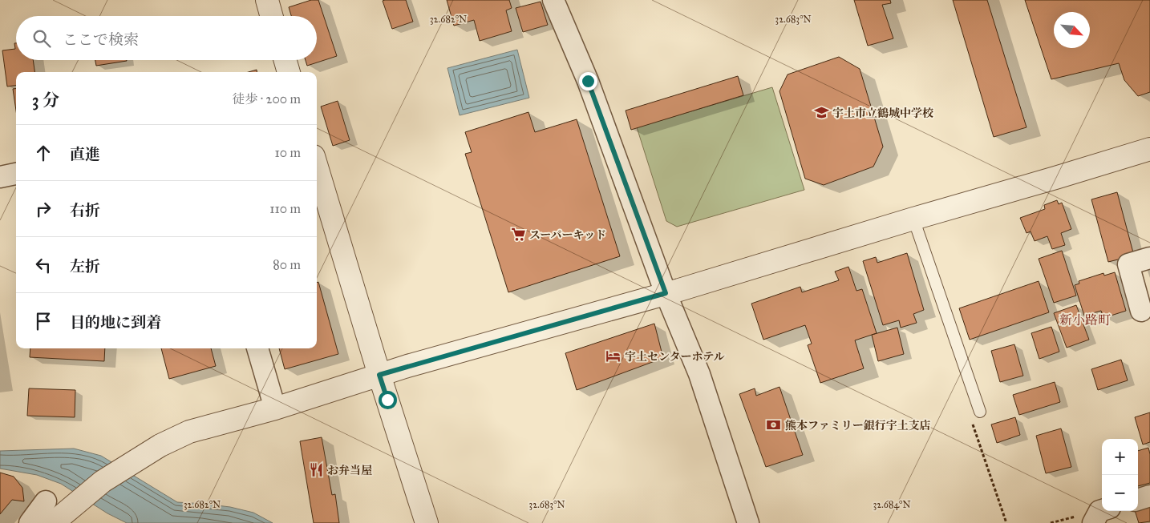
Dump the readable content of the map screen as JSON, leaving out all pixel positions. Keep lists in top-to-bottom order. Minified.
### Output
{"districts":["新小路町"],"places":{"school or university":["宇土市立鶴城中学校"],"supermarket":["スーパーキッド"],"hotel":["宇土センターホテル"],"bank":["熊本ファミリー銀行宇土支店"],"restaurant":["お弁当屋"]},"north":"bottom right","page":{"search":"ここで検索","heading":["3 分","徒歩 · 200 m"],"list":[["直進","10 m"],["右折","110 m"],["左折","80 m"],"目的地に到着"],"map_buttons":["+","−"]},"coordinates":["32.682°N","32.683°N","32.684°N"]}
